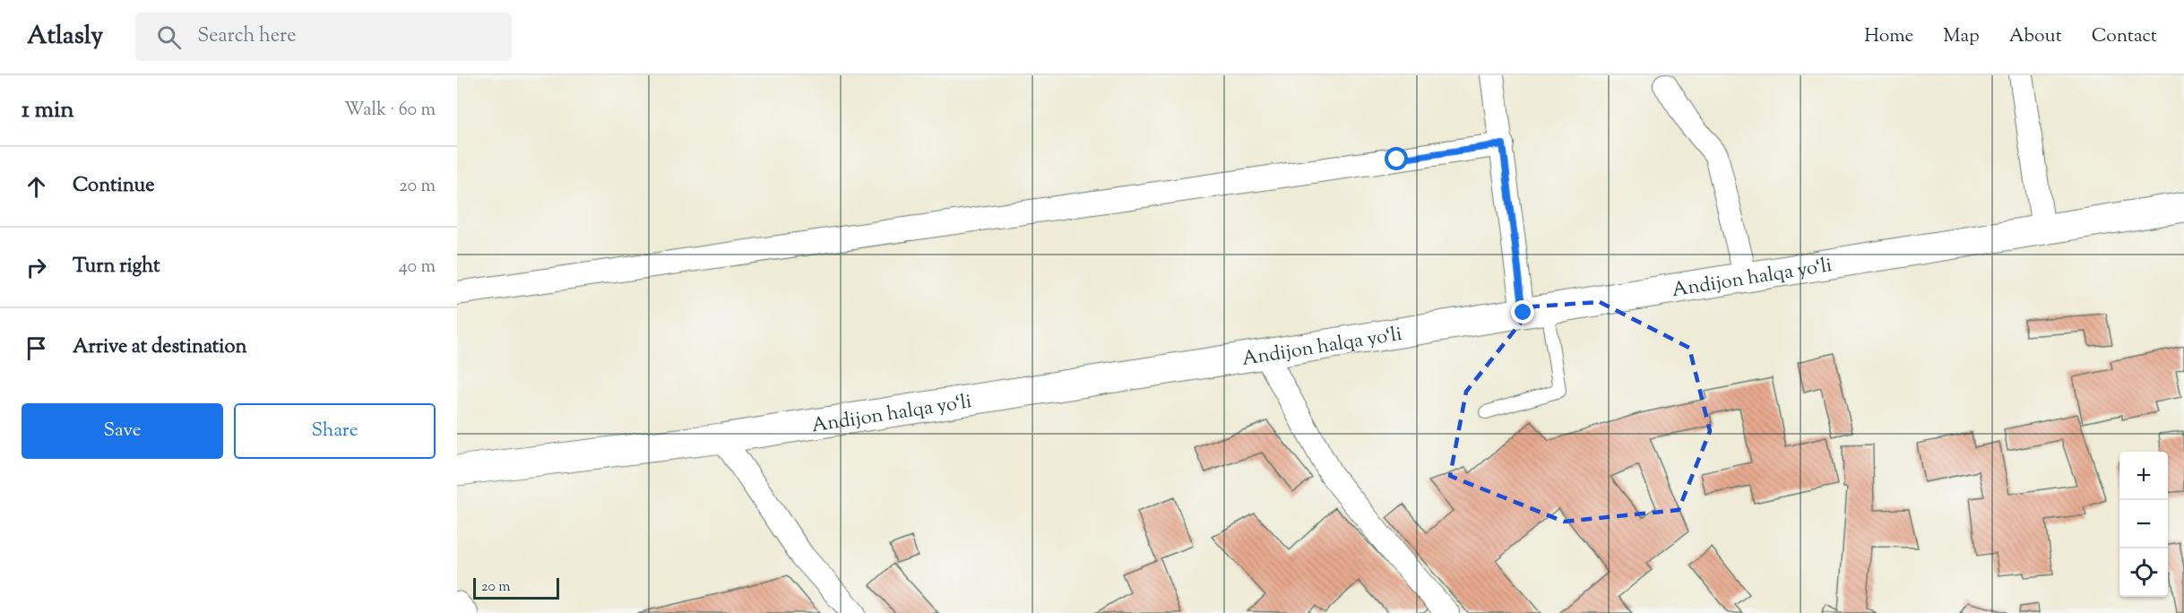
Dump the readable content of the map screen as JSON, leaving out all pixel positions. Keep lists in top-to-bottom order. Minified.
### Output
{"streets":{"highway":["Andijon halqa yo‘li"]},"scale_bar":"20 m","page":{"header":"Atlasly","search":"Search here","nav":["Home","Map","About","Contact"],"heading":["1 min","Walk · 60 m"],"list":[["Continue","20 m"],["Turn right","40 m"],"Arrive at destination"],"buttons":["Save","Share"],"map_buttons":["+","−"],"scale":"20 m"}}
